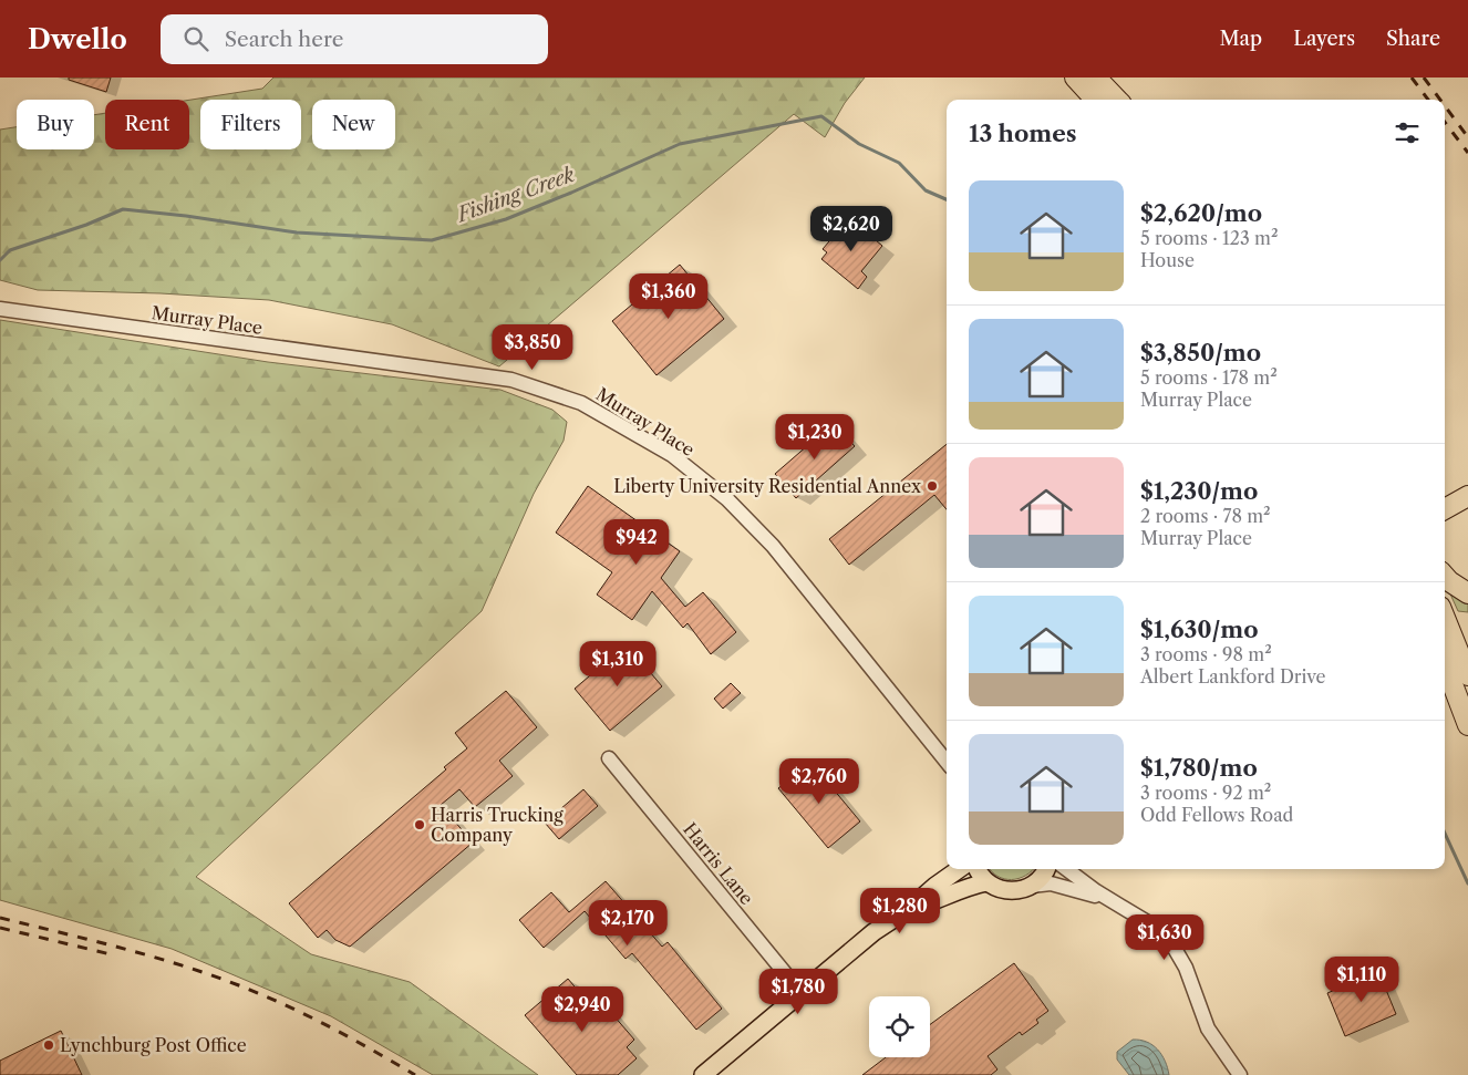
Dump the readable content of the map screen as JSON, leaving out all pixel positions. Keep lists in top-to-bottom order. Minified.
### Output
{"streets":{"street":["Murray Place","Harris Lane"]},"water":["Fishing Creek"],"places":["Liberty University Residential Annex","Harris Trucking Company","Lynchburg Post Office"],"page":{"header":"Dwello","search":"Search here","nav":["Map","Layers","Share"],"chip":["Buy","Rent","Filters","New"],"heading":"13 homes","list":[{"name":"$2,620/mo","note":"5 rooms · 123 m² · House"},{"name":"$3,850/mo","note":"5 rooms · 178 m² · Murray Place"},{"name":"$1,230/mo","note":"2 rooms · 78 m² · Murray Place"},{"name":"$1,630/mo","note":"3 rooms · 98 m² · Albert Lankford Drive"},{"name":"$1,780/mo","note":"3 rooms · 92 m² · Odd Fellows Road"}],"price":["$2,620","$1,360","$3,850","$1,230","$942","$1,310","$2,760","$1,280","$2,170","$1,630","$1,110","$1,780","$2,940"]}}
